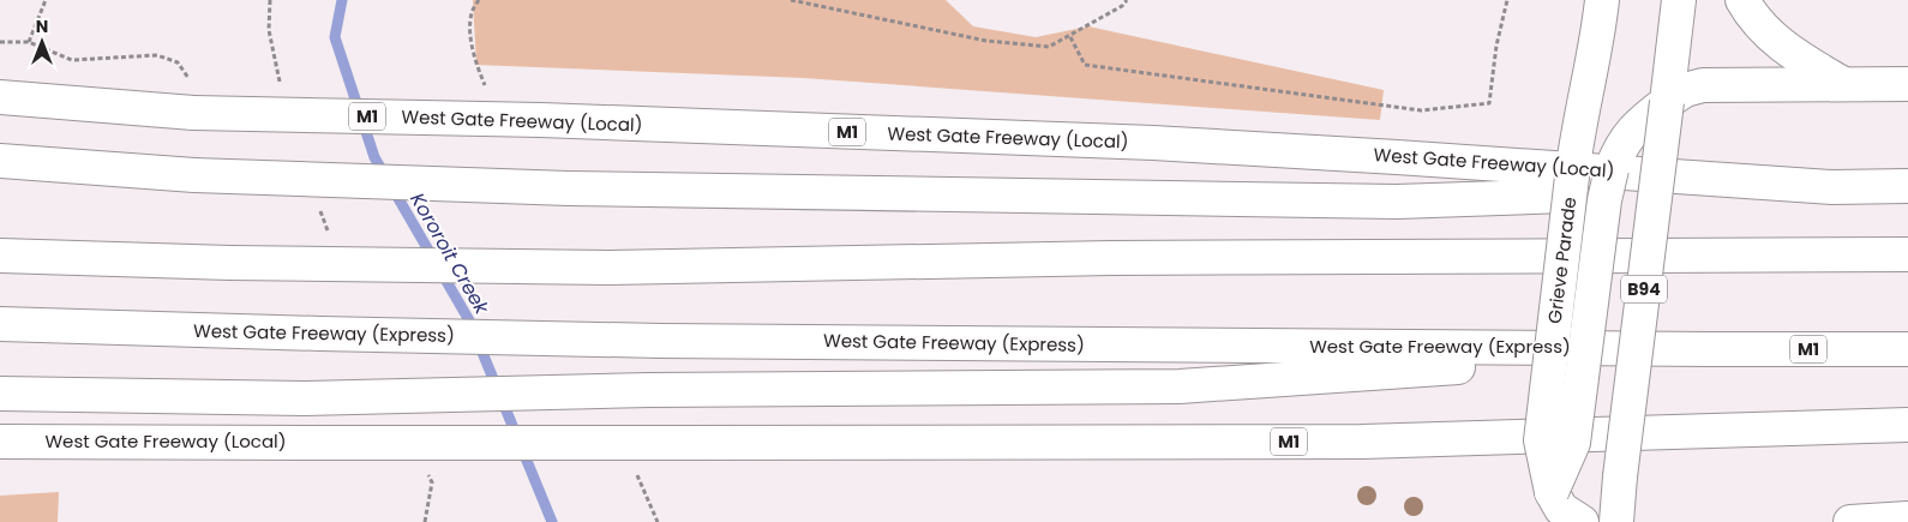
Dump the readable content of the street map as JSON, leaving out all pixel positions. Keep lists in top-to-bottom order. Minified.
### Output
{"streets":{"main road":["M1","West Gate Freeway (Local)","Grieve Parade","B94","West Gate Freeway (Express)"]},"water":["Kororoit Creek"],"north":"top"}
